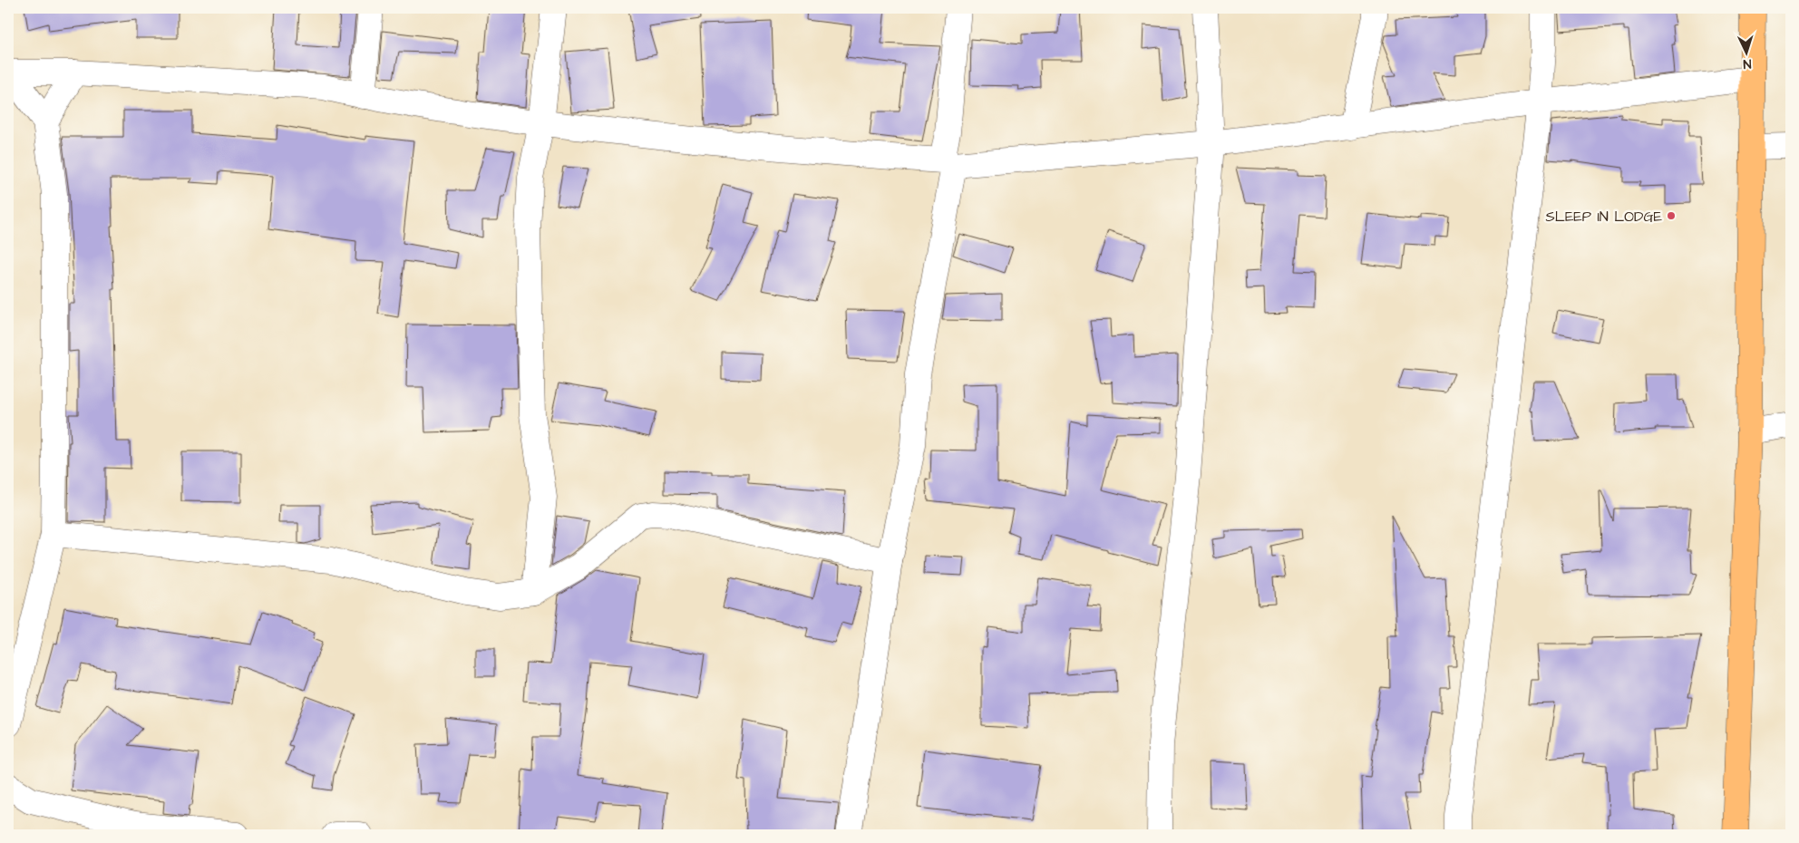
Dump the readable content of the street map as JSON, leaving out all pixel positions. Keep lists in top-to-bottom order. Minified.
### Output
{"places":["SLEEP IN LODGE"],"north":"bottom"}
